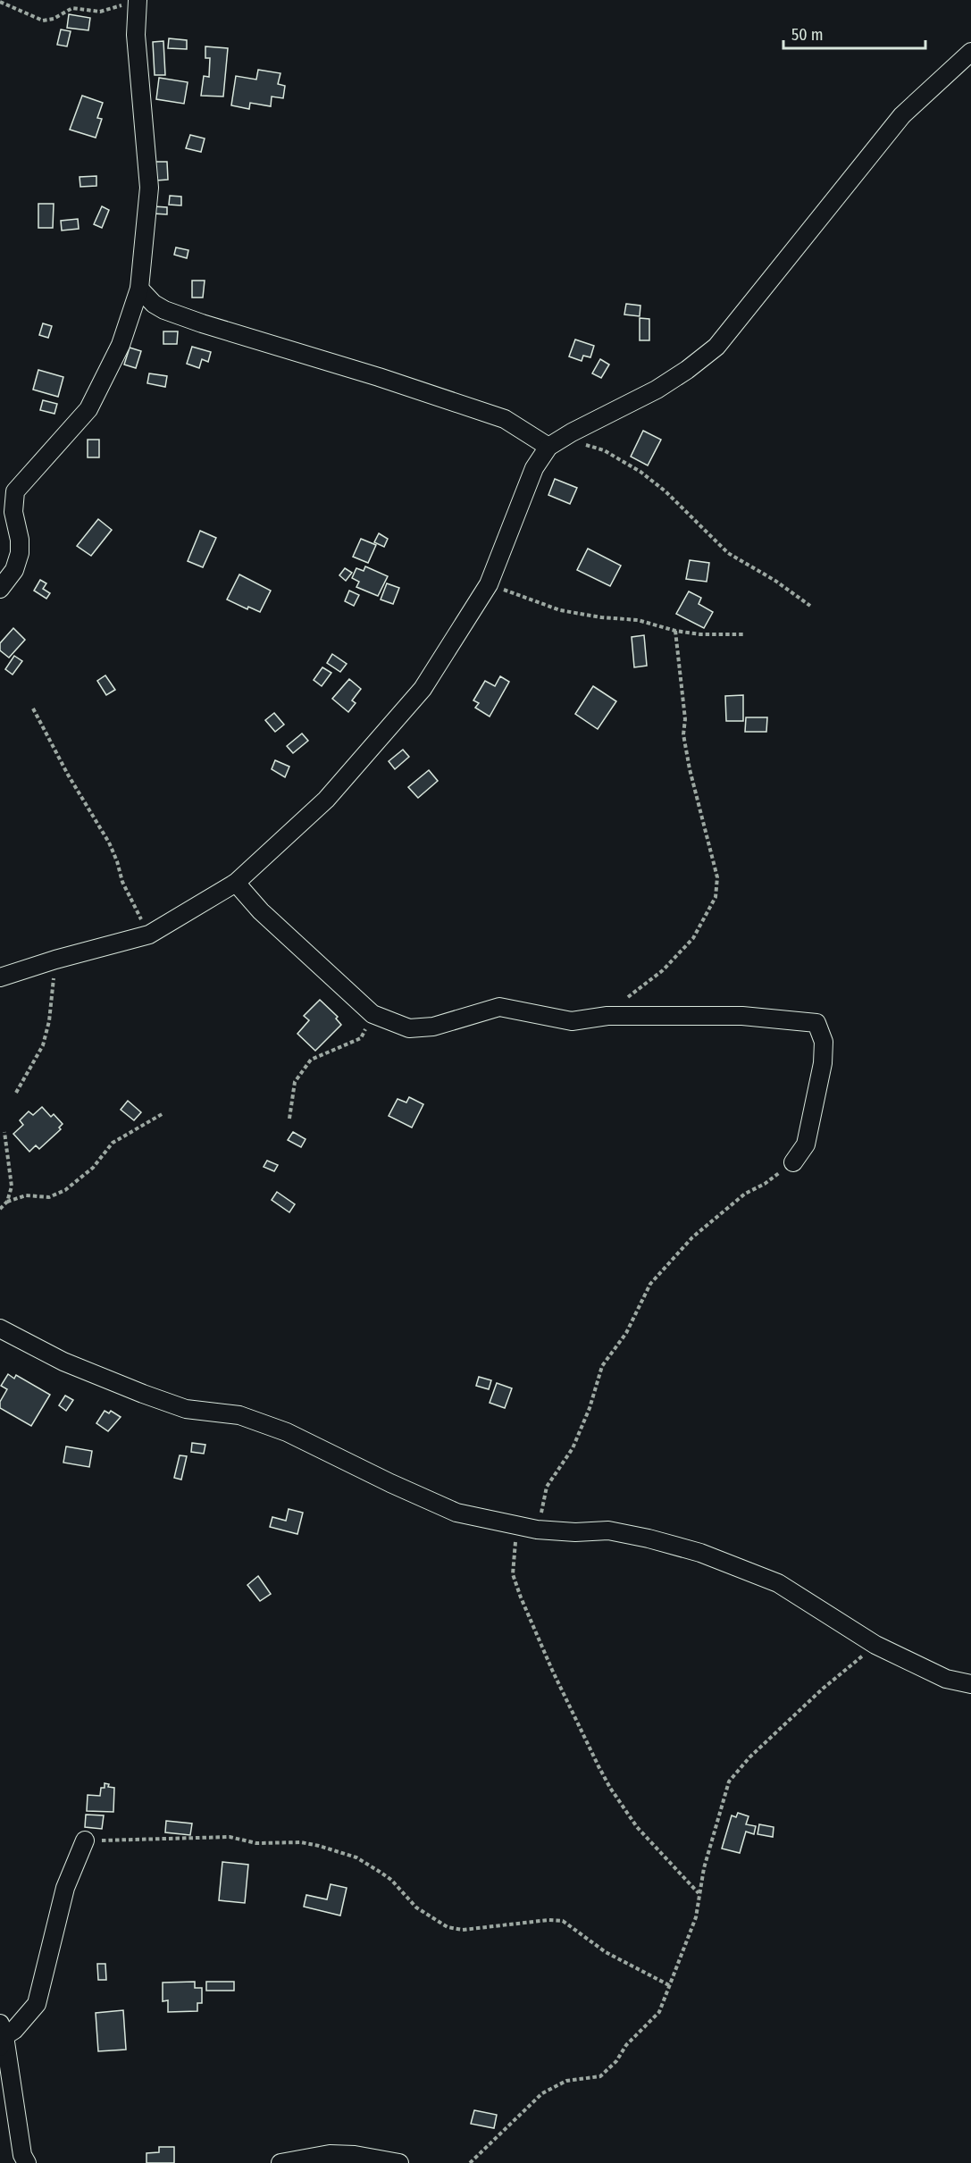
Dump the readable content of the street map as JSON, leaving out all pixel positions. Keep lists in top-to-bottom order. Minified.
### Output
{"scale_bar":"50 m"}
